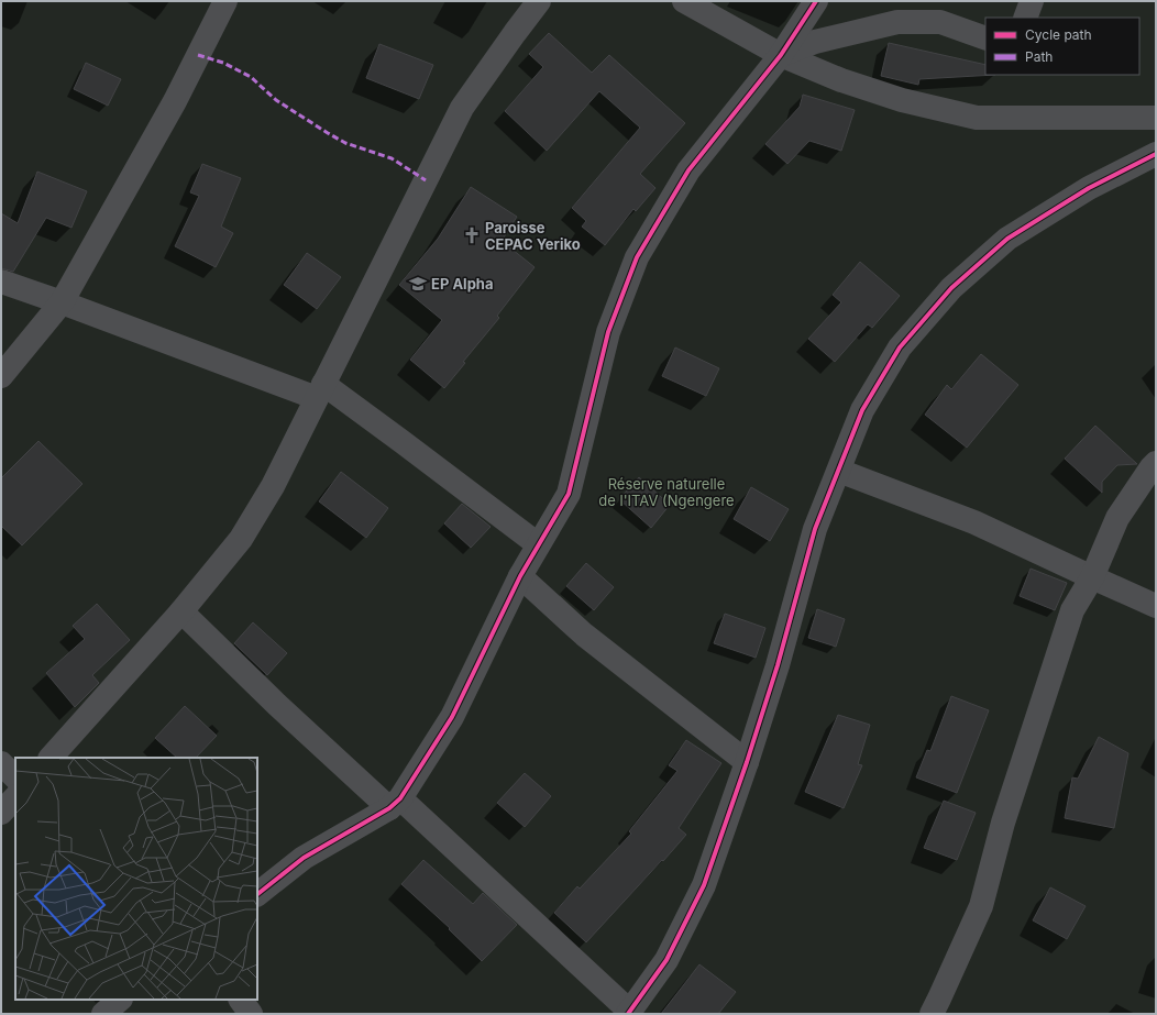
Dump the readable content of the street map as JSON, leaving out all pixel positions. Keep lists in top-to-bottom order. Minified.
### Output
{"parks":["Réserve naturelle de l'ITAV (Ngengere"],"places":{"church":["Paroisse CEPAC Yeriko"],"school or university":["EP Alpha"]},"legend":["Cycle path","Path"]}
